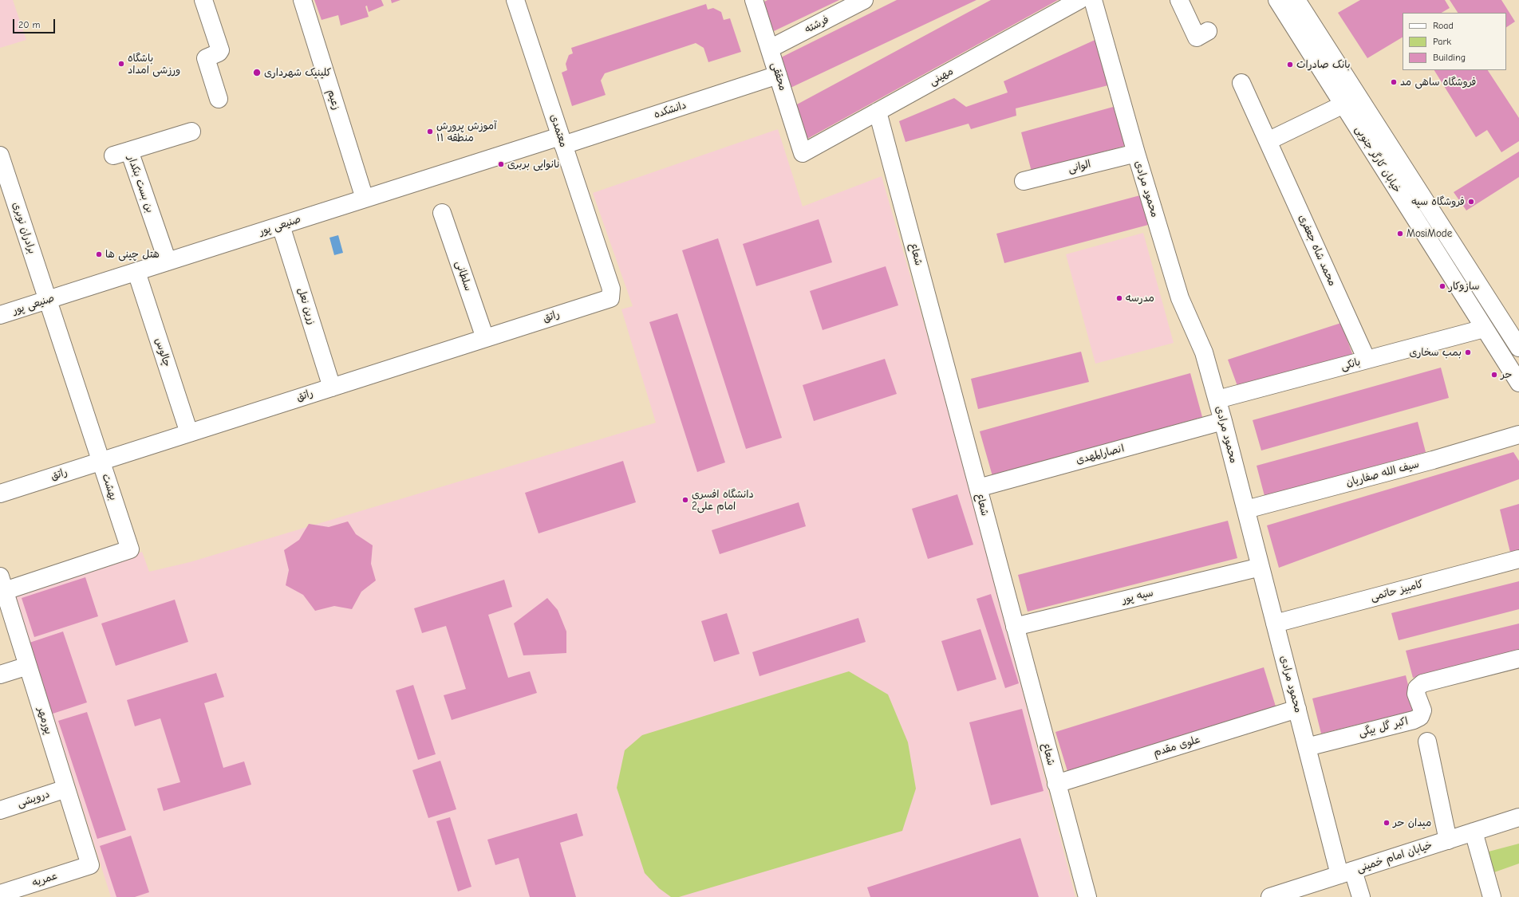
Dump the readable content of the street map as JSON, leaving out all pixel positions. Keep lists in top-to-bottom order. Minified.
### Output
{"streets":{"street":["فرشته","محققی","مهینی","زعیم","دانشکده","معتمدی","خیابان کارگر جنوبی","الوانی","بن بست بنکدار","محمود مرادی","صنیعی پور","برادران نوبری","محمد شاه جعفری","شعاع","سلطانی","زرین نعل","راتق","چالوس","بانکی","انصارالمهدی","سیف الله صفاریان","بهشت","کامبیز حاتمی","سپه پور","پورمهر","اکبر گل بیگی","علوی مقدم","درویشی","خیابان امام خمینی","عمریه"]},"crossings":[["فرشته","محققی"],["محققی","مهینی"],["محققی","دانشکده"],["مهینی","شعاع"],["زعیم","صنیعی پور"],["دانشکده","معتمدی"],["دانشکده","صنیعی پور"],["معتمدی","صنیعی پور"],["معتمدی","راتق"],["خیابان کارگر جنوبی","بانکی"],["الوانی","محمود مرادی"],["بن بست بنکدار","صنیعی پور"],["محمود مرادی","بانکی"],["محمود مرادی","انصارالمهدی"],["محمود مرادی","سیف الله صفاریان"],["محمود مرادی","کامبیز حاتمی"],["محمود مرادی","سپه پور"],["محمود مرادی","اکبر گل بیگی"],["محمود مرادی","علوی مقدم"],["محمود مرادی","خیابان امام خمینی"],["صنیعی پور","برادران نوبری"],["صنیعی پور","زرین نعل"],["صنیعی پور","چالوس"],["صنیعی پور","بهشت"],["برادران نوبری","بهشت"],["محمد شاه جعفری","بانکی"],["شعاع","انصارالمهدی"],["شعاع","سپه پور"],["شعاع","علوی مقدم"],["سلطانی","راتق"],["زرین نعل","راتق"],["راتق","چالوس"],["راتق","بهشت"],["بهشت","پورمهر"],["پورمهر","درویشی"],["پورمهر","عمریه"]],"places":["باشگاه ورزشی امداد","بانک صادرات","کلینیک شهرداری","فروشگاه ساهی مد","آموزش پرورش منطقه ۱۱","نانوایی بربری","فروشگاه سپه","MosiMode","هتل چینی ها","سازوکار","مدرسه","بمب سخاری","حر","دانشگاه افسری امام علی2","میدان حر"],"legend":["Road","Park","Building"],"scale_bar":"20 m"}
